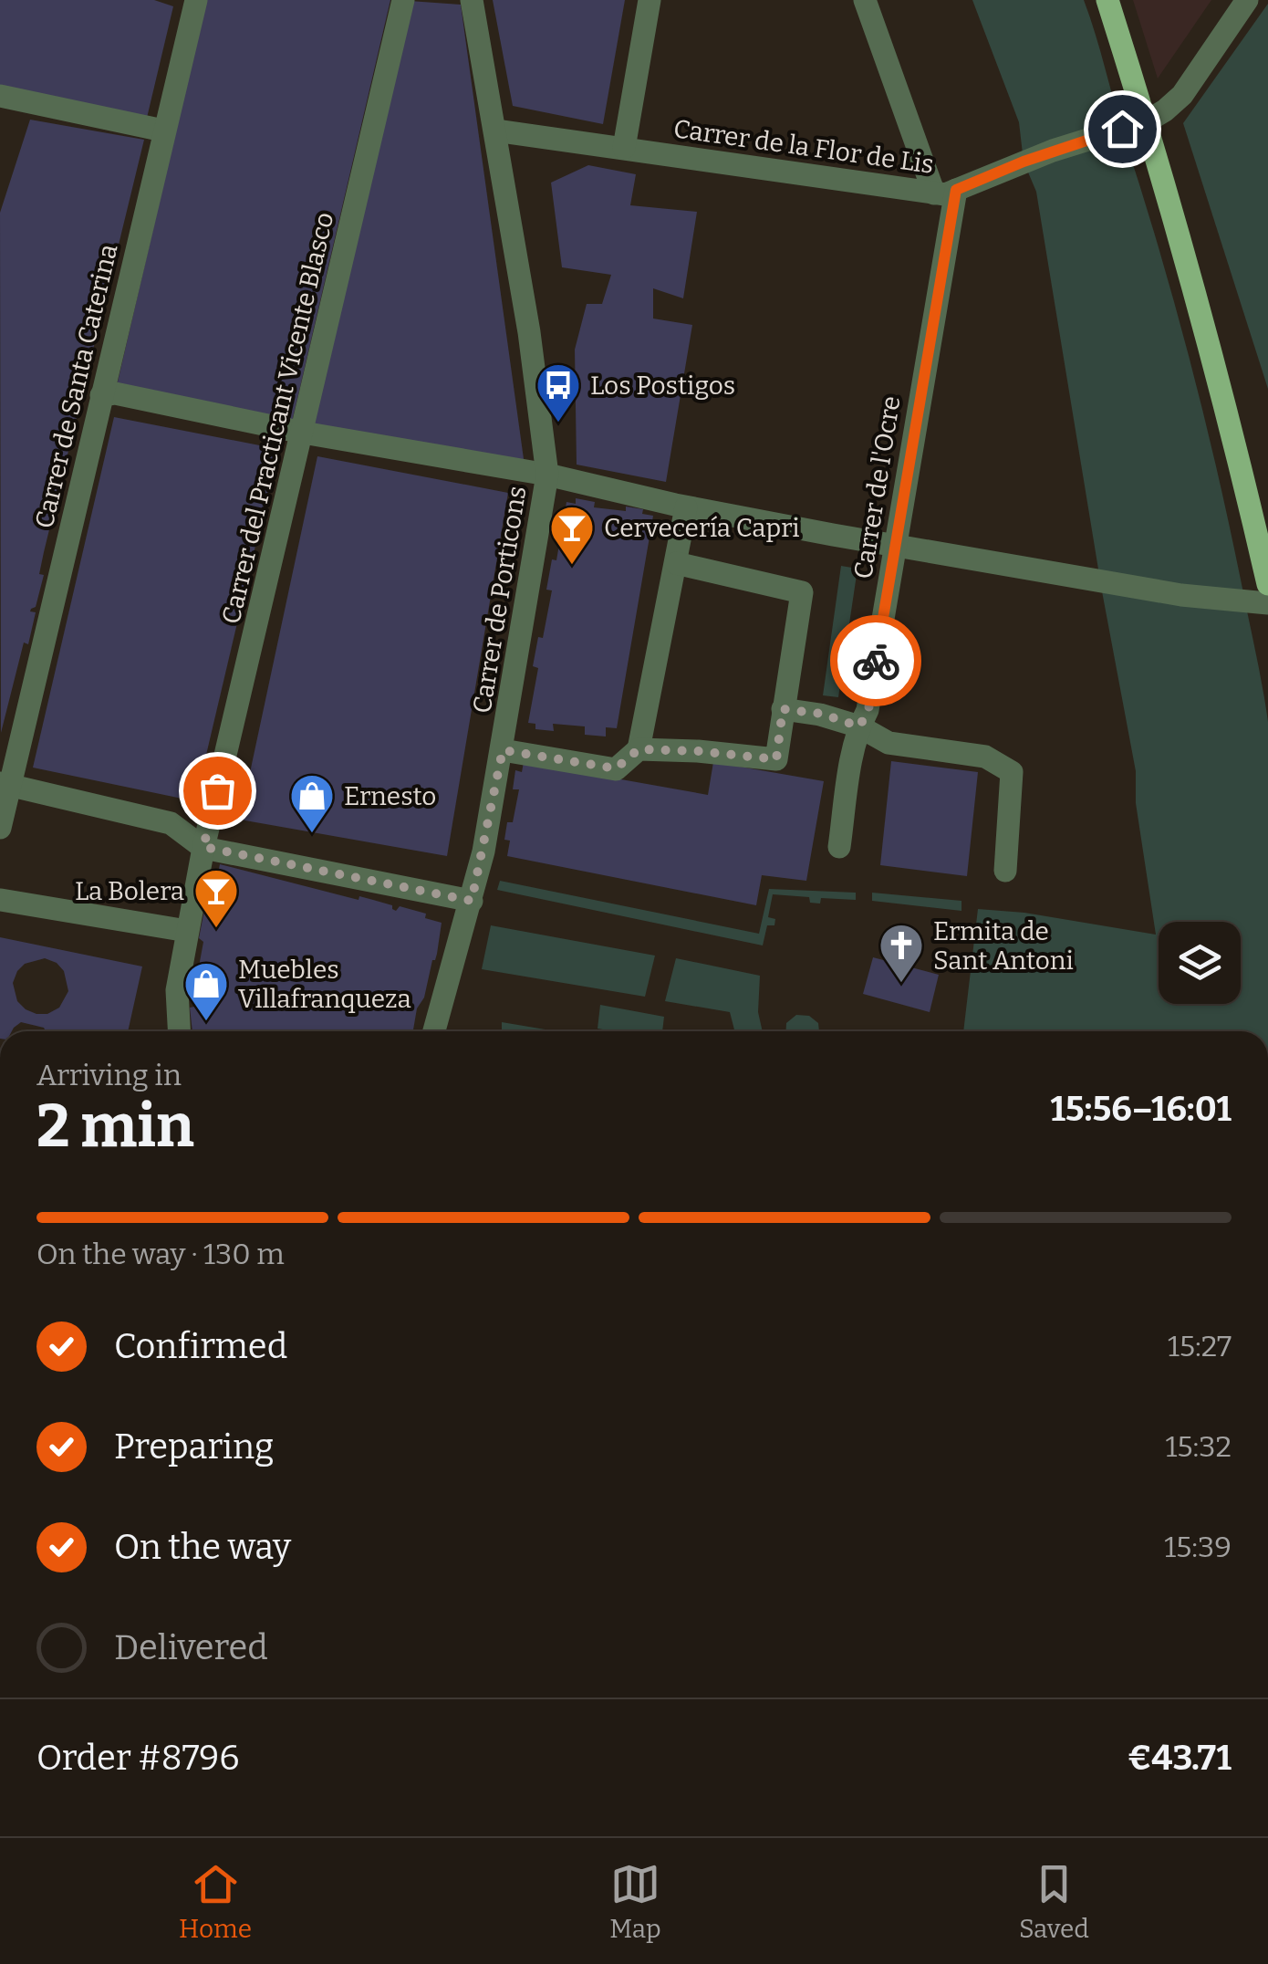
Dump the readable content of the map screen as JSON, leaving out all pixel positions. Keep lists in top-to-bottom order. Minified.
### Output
{"streets":{"street":["Carrer de la Flor de Lis","Carrer de Santa Caterina","Carrer del Practicant Vicente Blasco","Carrer de l'Ocre","Carrer de Porticons"]},"crossings":[["Carrer de la Flor de Lis","Carrer de l'Ocre"],["Carrer de la Flor de Lis","Carrer de Porticons"]],"places":{"bus stop":["Los Postigos"],"bar":["Cervecería Capri","La Bolera"],"shop":["Ernesto","Muebles Villafranqueza"],"church":["Ermita de Sant Antoni"]},"page":{"heading":["2 min","Arriving in","15:56–16:01"],"panel":["Order #8796","€43.71"],"bar":"On the way · 130 m","list":[["Confirmed","15:27"],["Preparing","15:32"],["On the way","15:39"],"Delivered"],"tabs":["Home","Map","Saved"]}}
